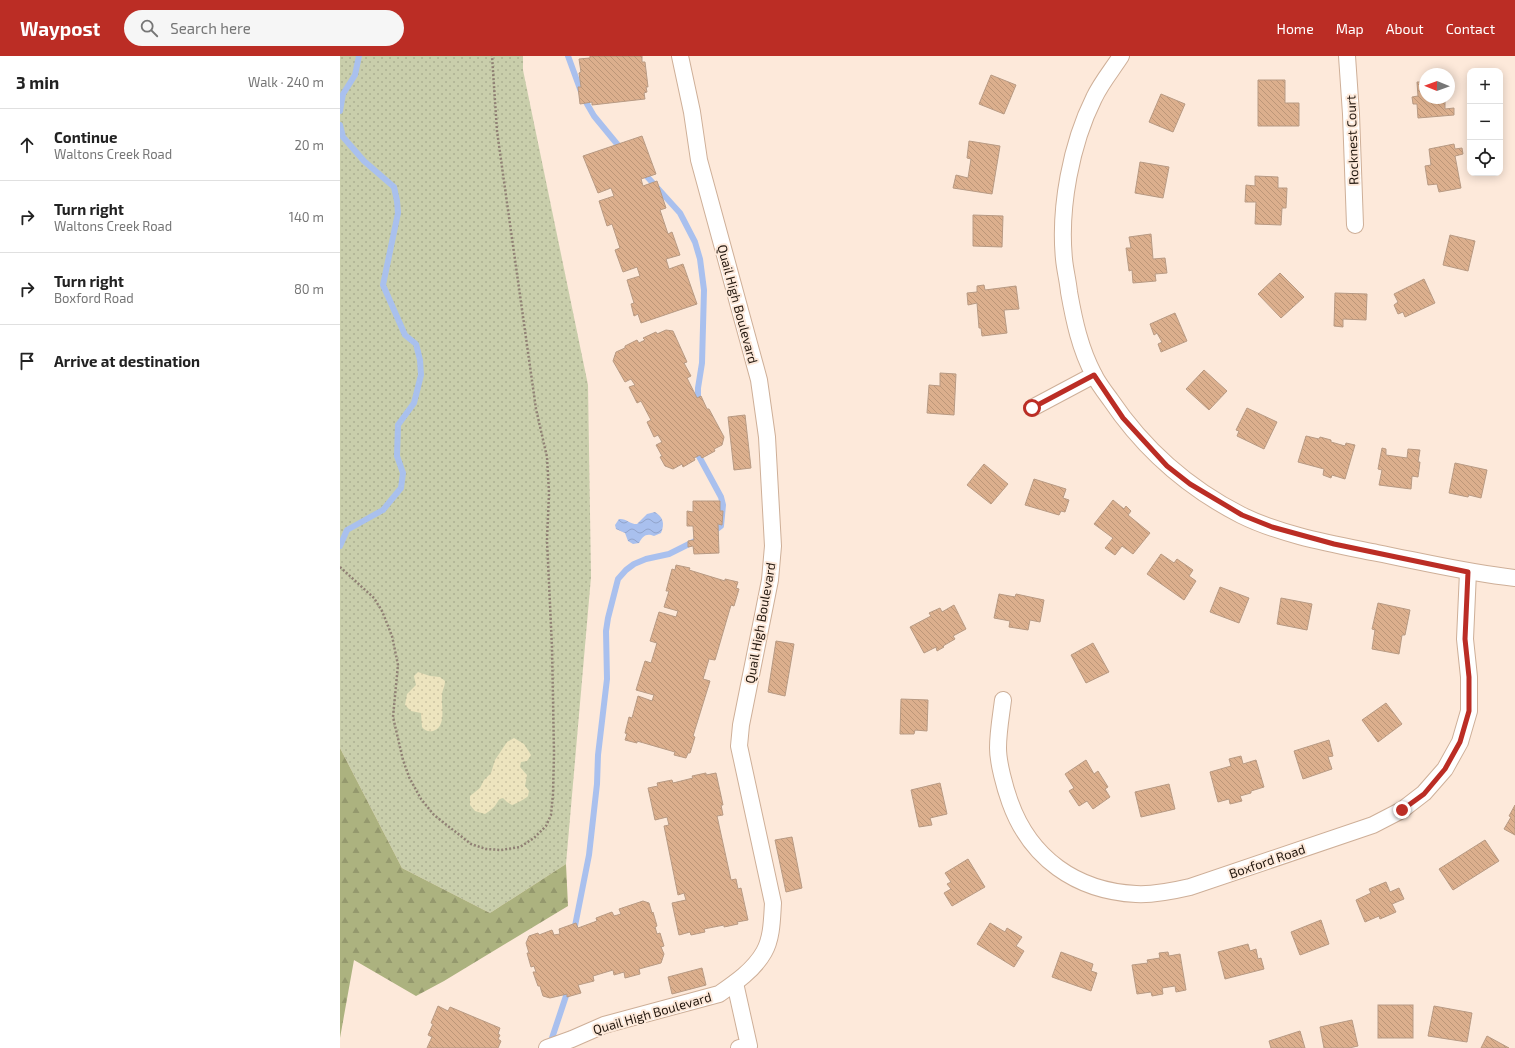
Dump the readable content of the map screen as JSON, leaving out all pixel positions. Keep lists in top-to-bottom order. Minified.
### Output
{"streets":{"street":["Rocknest Court","Quail High Boulevard","Boxford Road"]},"north":"left","page":{"header":"Waypost","search":"Search here","nav":["Home","Map","About","Contact"],"heading":["3 min","Walk · 240 m"],"map_buttons":["+","−"],"list":[["Continue","Waltons Creek Road","20 m"],["Turn right","Waltons Creek Road","140 m"],["Turn right","Boxford Road","80 m"],"Arrive at destination"]}}
